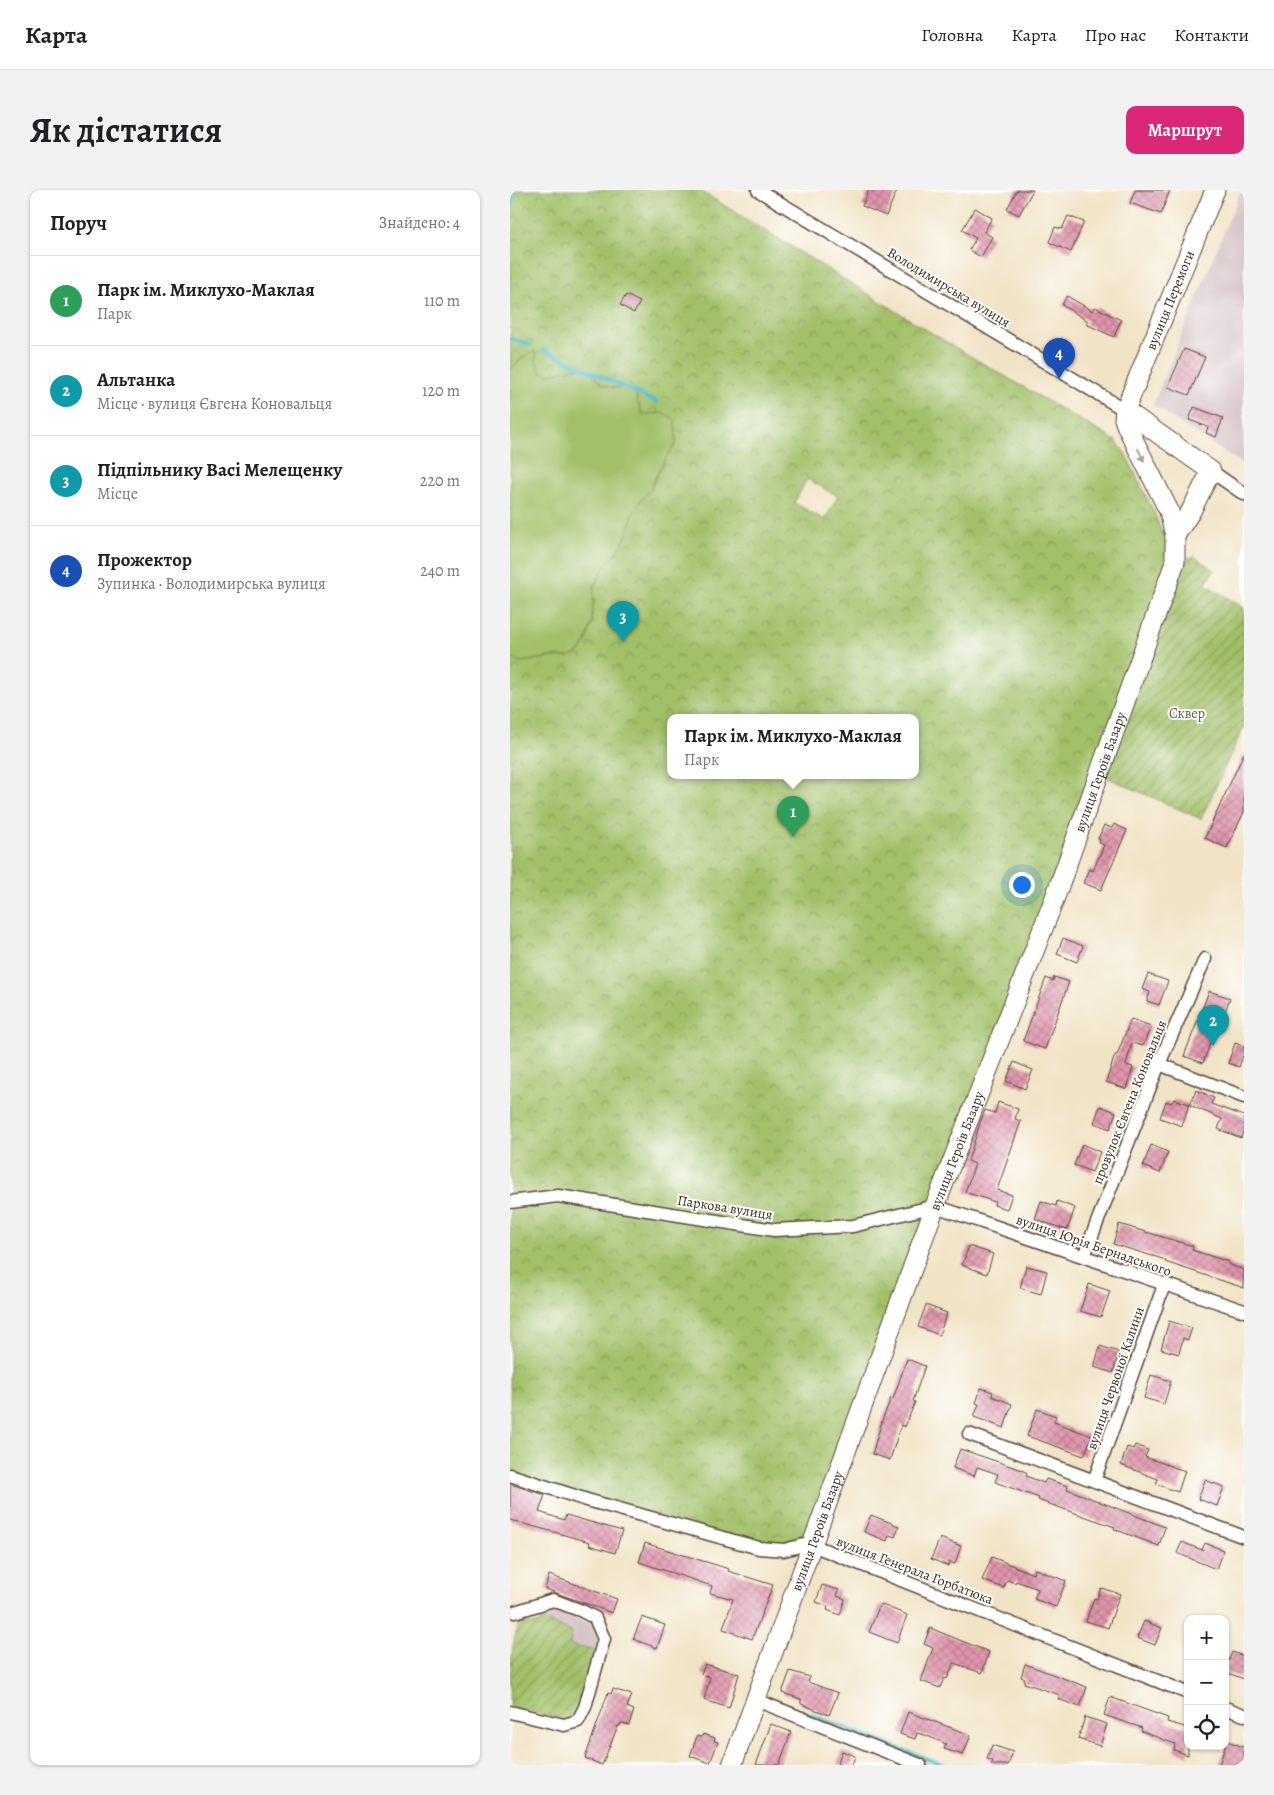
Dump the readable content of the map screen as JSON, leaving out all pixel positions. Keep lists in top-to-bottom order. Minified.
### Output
{"streets":{"street":["Володимирська вулиця","вулиця Перемоги","вулиця Героїв Базару","провулок Євгена Коновальця","Паркова вулиця","вулиця Юрія Бернадського","вулиця Червоної Калини","вулиця Генерала Горбатюка"]},"crossings":[["Володимирська вулиця","вулиця Перемоги"],["Володимирська вулиця","вулиця Героїв Базару"],["вулиця Перемоги","вулиця Героїв Базару"],["вулиця Героїв Базару","Паркова вулиця"],["вулиця Героїв Базару","вулиця Юрія Бернадського"],["вулиця Героїв Базару","вулиця Генерала Горбатюка"],["провулок Євгена Коновальця","вулиця Юрія Бернадського"],["Паркова вулиця","вулиця Юрія Бернадського"],["вулиця Юрія Бернадського","вулиця Червоної Калини"]],"parks":["Сквер"],"page":{"header":"Карта","nav":["Головна","Карта","Про нас","Контакти"],"title":"Як дістатися","buttons":"Маршрут","heading":["Поруч","Знайдено: 4"],"list":[{"mark":"1","name":"Парк ім. Миклухо-Маклая","note":"Парк","value":"110 m"},{"mark":"2","name":"Альтанка","note":"Місце · вулиця Євгена Коновальця","value":"120 m"},{"mark":"3","name":"Підпільнику Васі Мелещенку","note":"Місце","value":"220 m"},{"mark":"4","name":"Прожектор","note":"Зупинка · Володимирська вулиця","value":"240 m"}],"pins":["4","3","1","2"],"popup":["Парк ім. Миклухо-Маклая","Парк"],"map_buttons":["+","−"]}}
